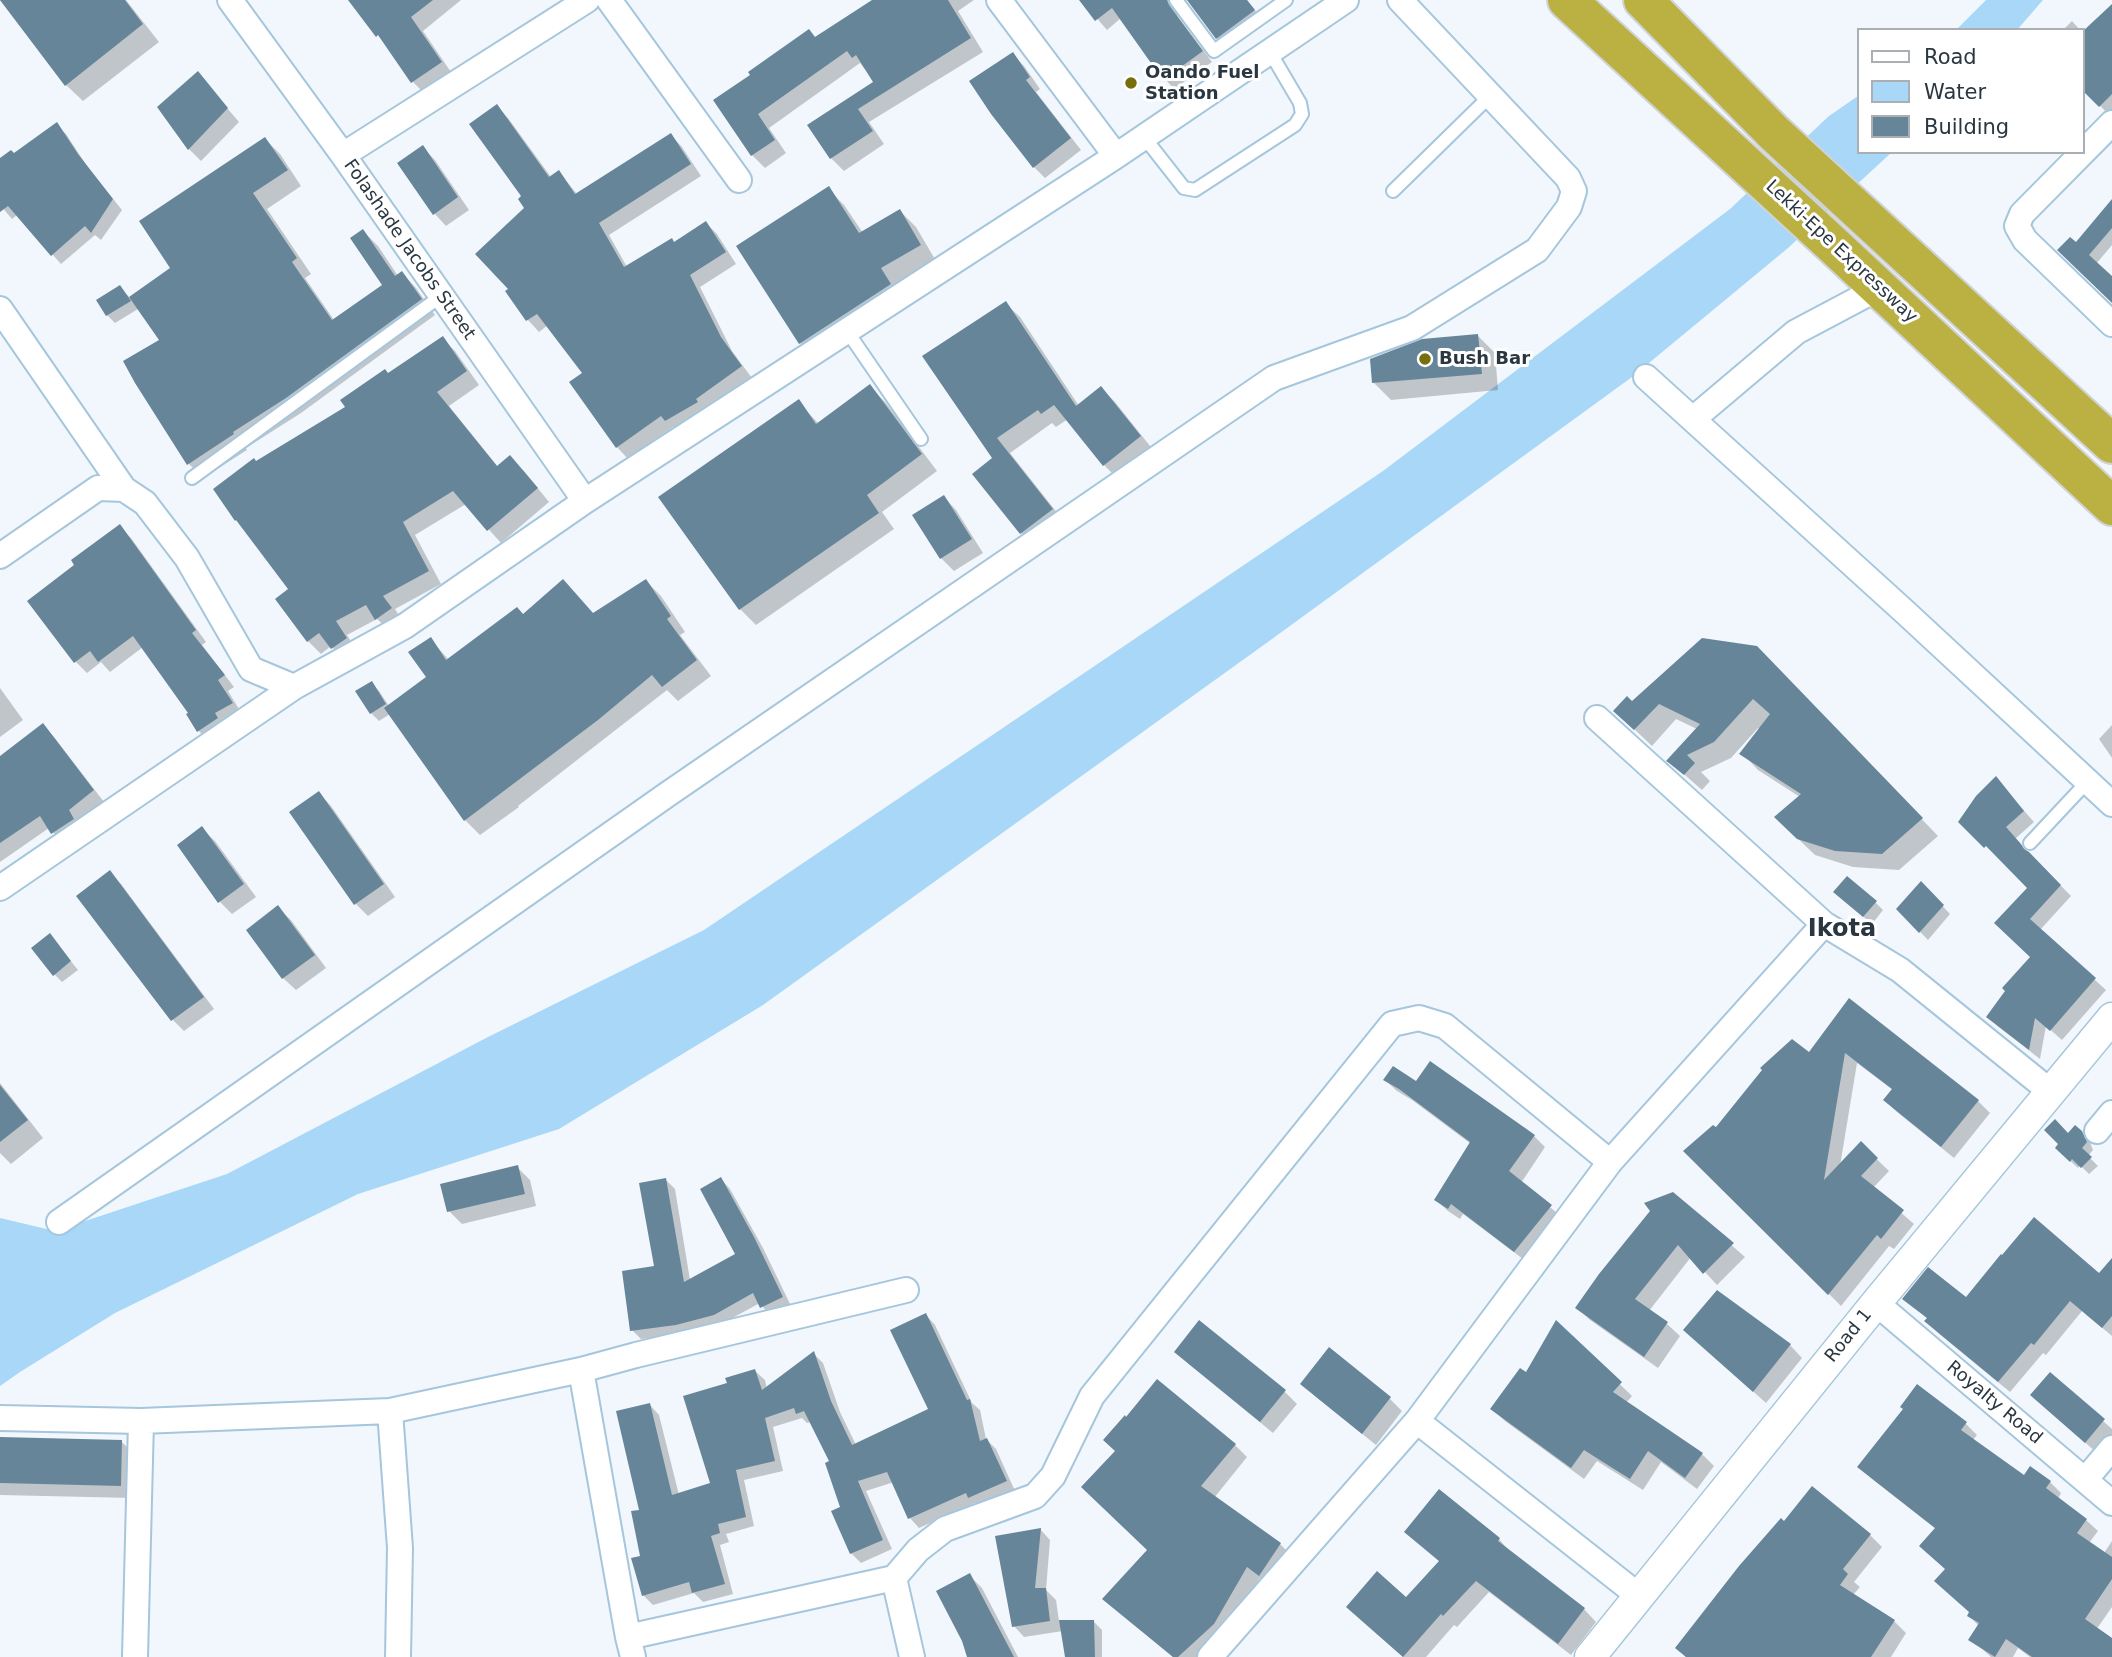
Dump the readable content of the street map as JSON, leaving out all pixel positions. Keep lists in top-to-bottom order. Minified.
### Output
{"streets":{"highway":["Lekki-Epe Expressway"],"street":["Folashade Jacobs Street","Road 1","Royalty Road"]},"crossings":[["Road 1","Royalty Road"]],"districts":["Ikota"],"places":["Oando Fuel Station","Bush Bar"],"legend":["Road","Water","Building"]}
